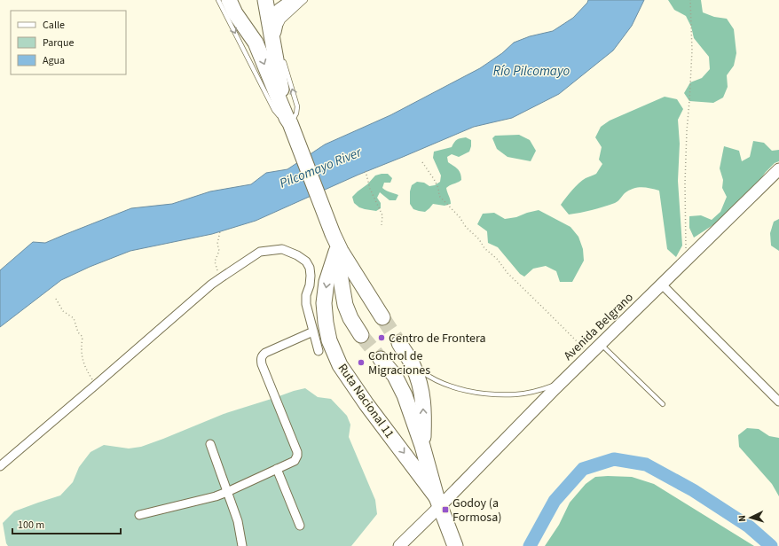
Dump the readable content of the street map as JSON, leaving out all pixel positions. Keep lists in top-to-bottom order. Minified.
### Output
{"streets":{"highway":["Ruta Nacional 11"],"street":["Avenida Belgrano"]},"crossings":[["Avenida Belgrano","Ruta Nacional 11"]],"water":["Río Pilcomayo","Pilcomayo River"],"places":{"other":["Centro de Frontera","Control de Migraciones"],"transit":["Godoy (a Formosa)"]},"legend":["Calle","Parque","Agua"],"scale_bar":"100 m","north":"left"}
